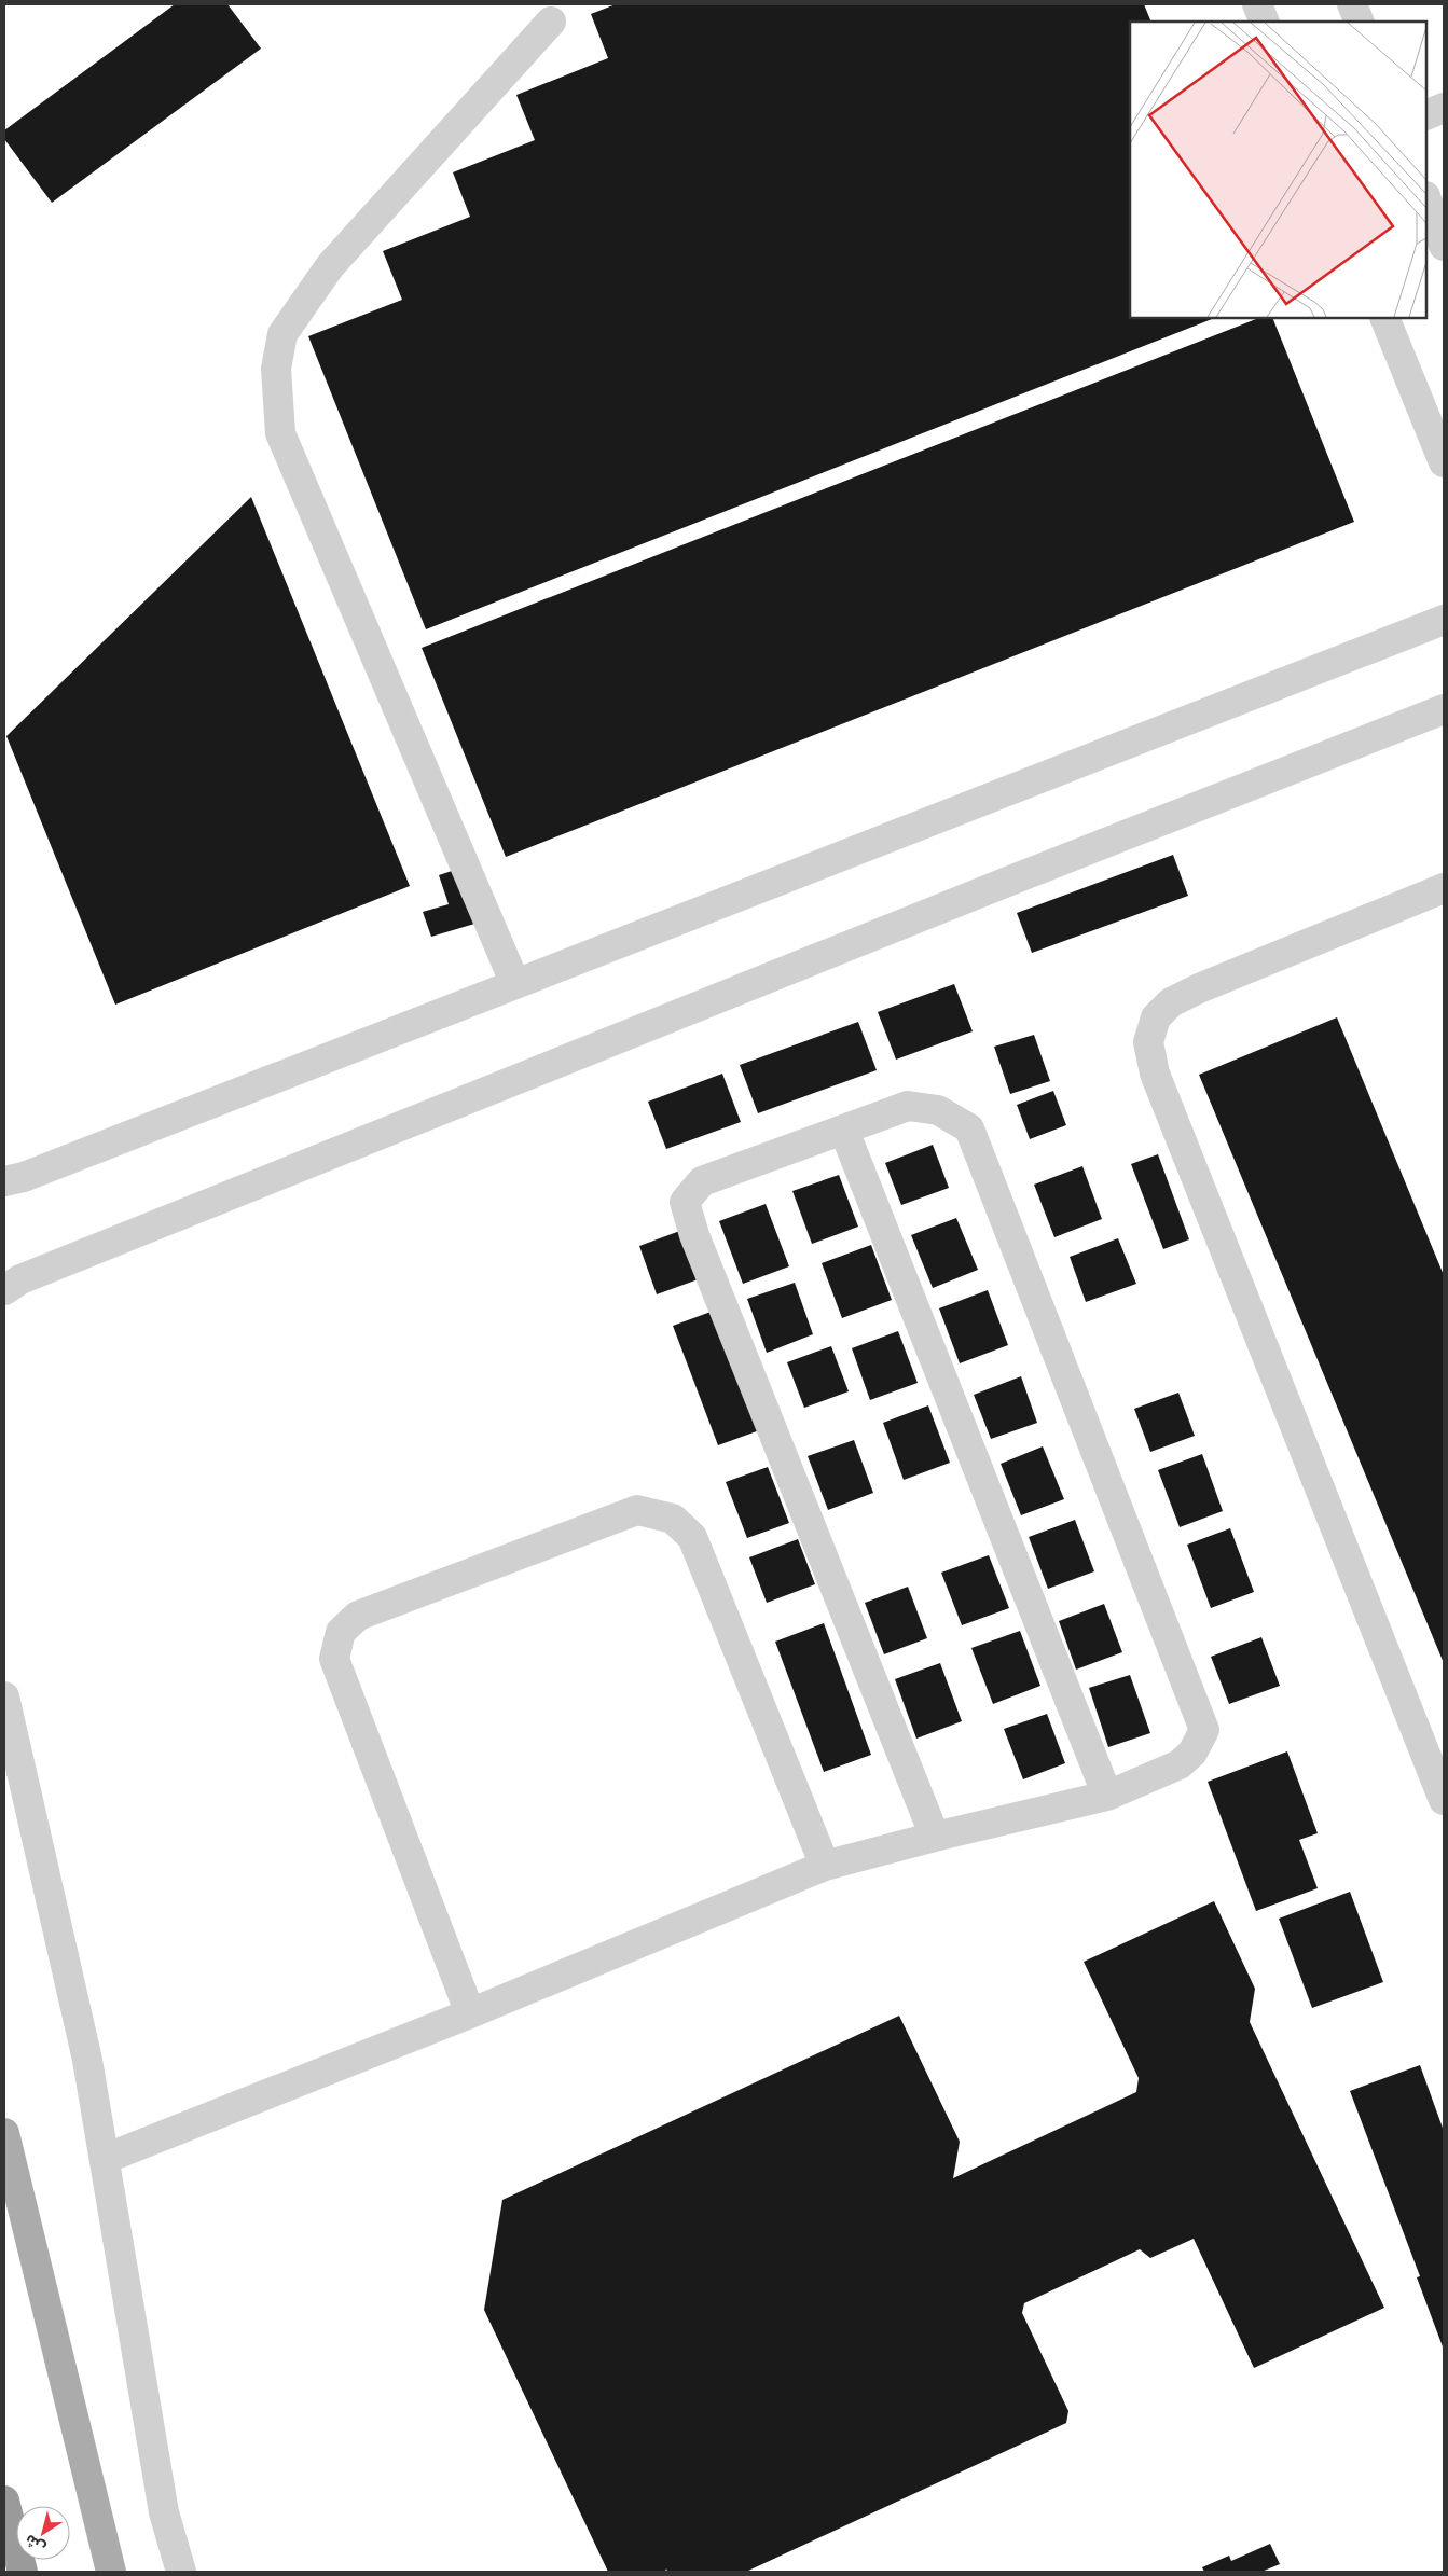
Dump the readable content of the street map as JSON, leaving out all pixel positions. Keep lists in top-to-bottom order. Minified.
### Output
{"north":"bottom left"}
